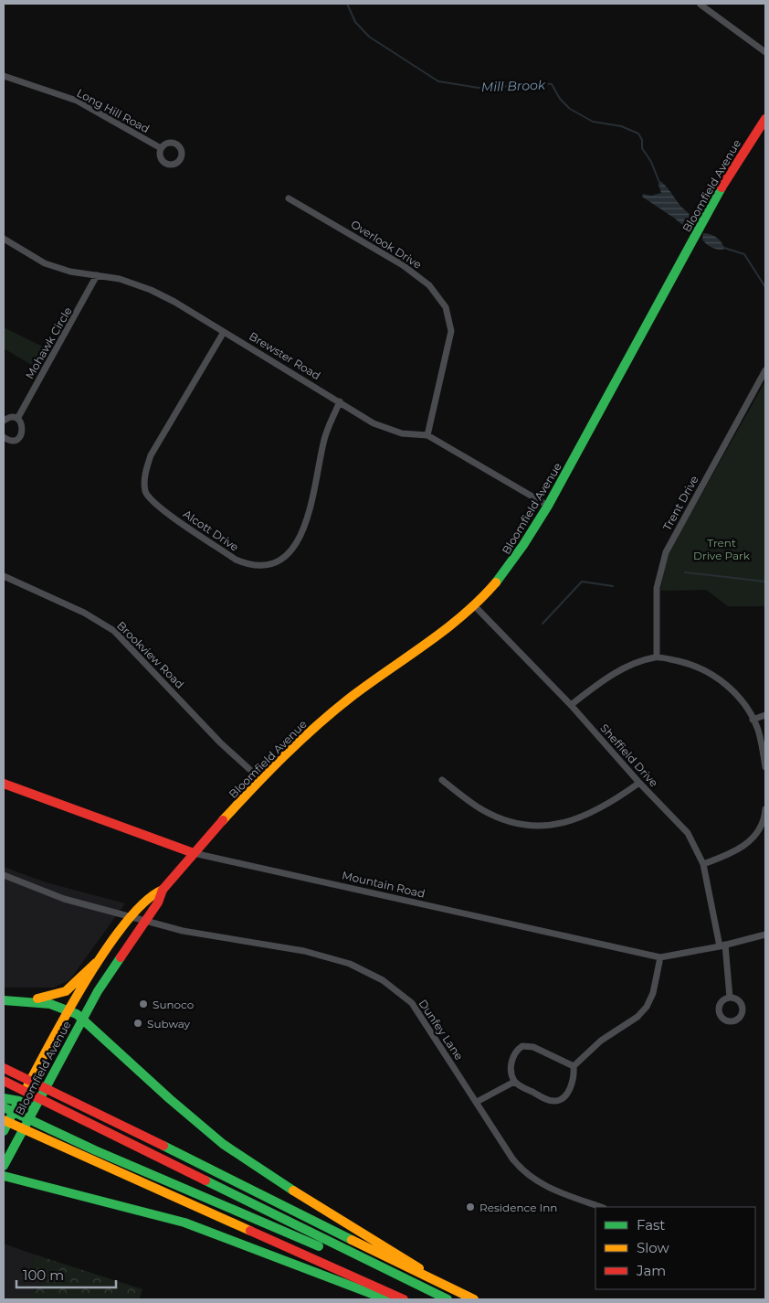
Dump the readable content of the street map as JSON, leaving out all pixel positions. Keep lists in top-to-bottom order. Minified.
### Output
{"streets":{"main road":["Bloomfield Avenue","Mountain Road"],"street":["Long Hill Road","Overlook Drive","Mohawk Circle","Brewster Road","Trent Drive","Alcott Drive","Brookview Road","Sheffield Drive","Dunfey Lane"]},"crossings":[["Bloomfield Avenue","Brewster Road"],["Bloomfield Avenue","Brookview Road"],["Bloomfield Avenue","Sheffield Drive"],["Bloomfield Avenue","Mountain Road"],["Bloomfield Avenue","Dunfey Lane"],["Overlook Drive","Brewster Road"],["Mohawk Circle","Brewster Road"],["Brewster Road","Alcott Drive"],["Sheffield Drive","Mountain Road"]],"water":["Mill Brook"],"parks":["Trent Drive Park"],"places":["Sunoco","Subway","Residence Inn"],"legend":["Fast","Slow","Jam"],"scale_bar":"100 m"}
